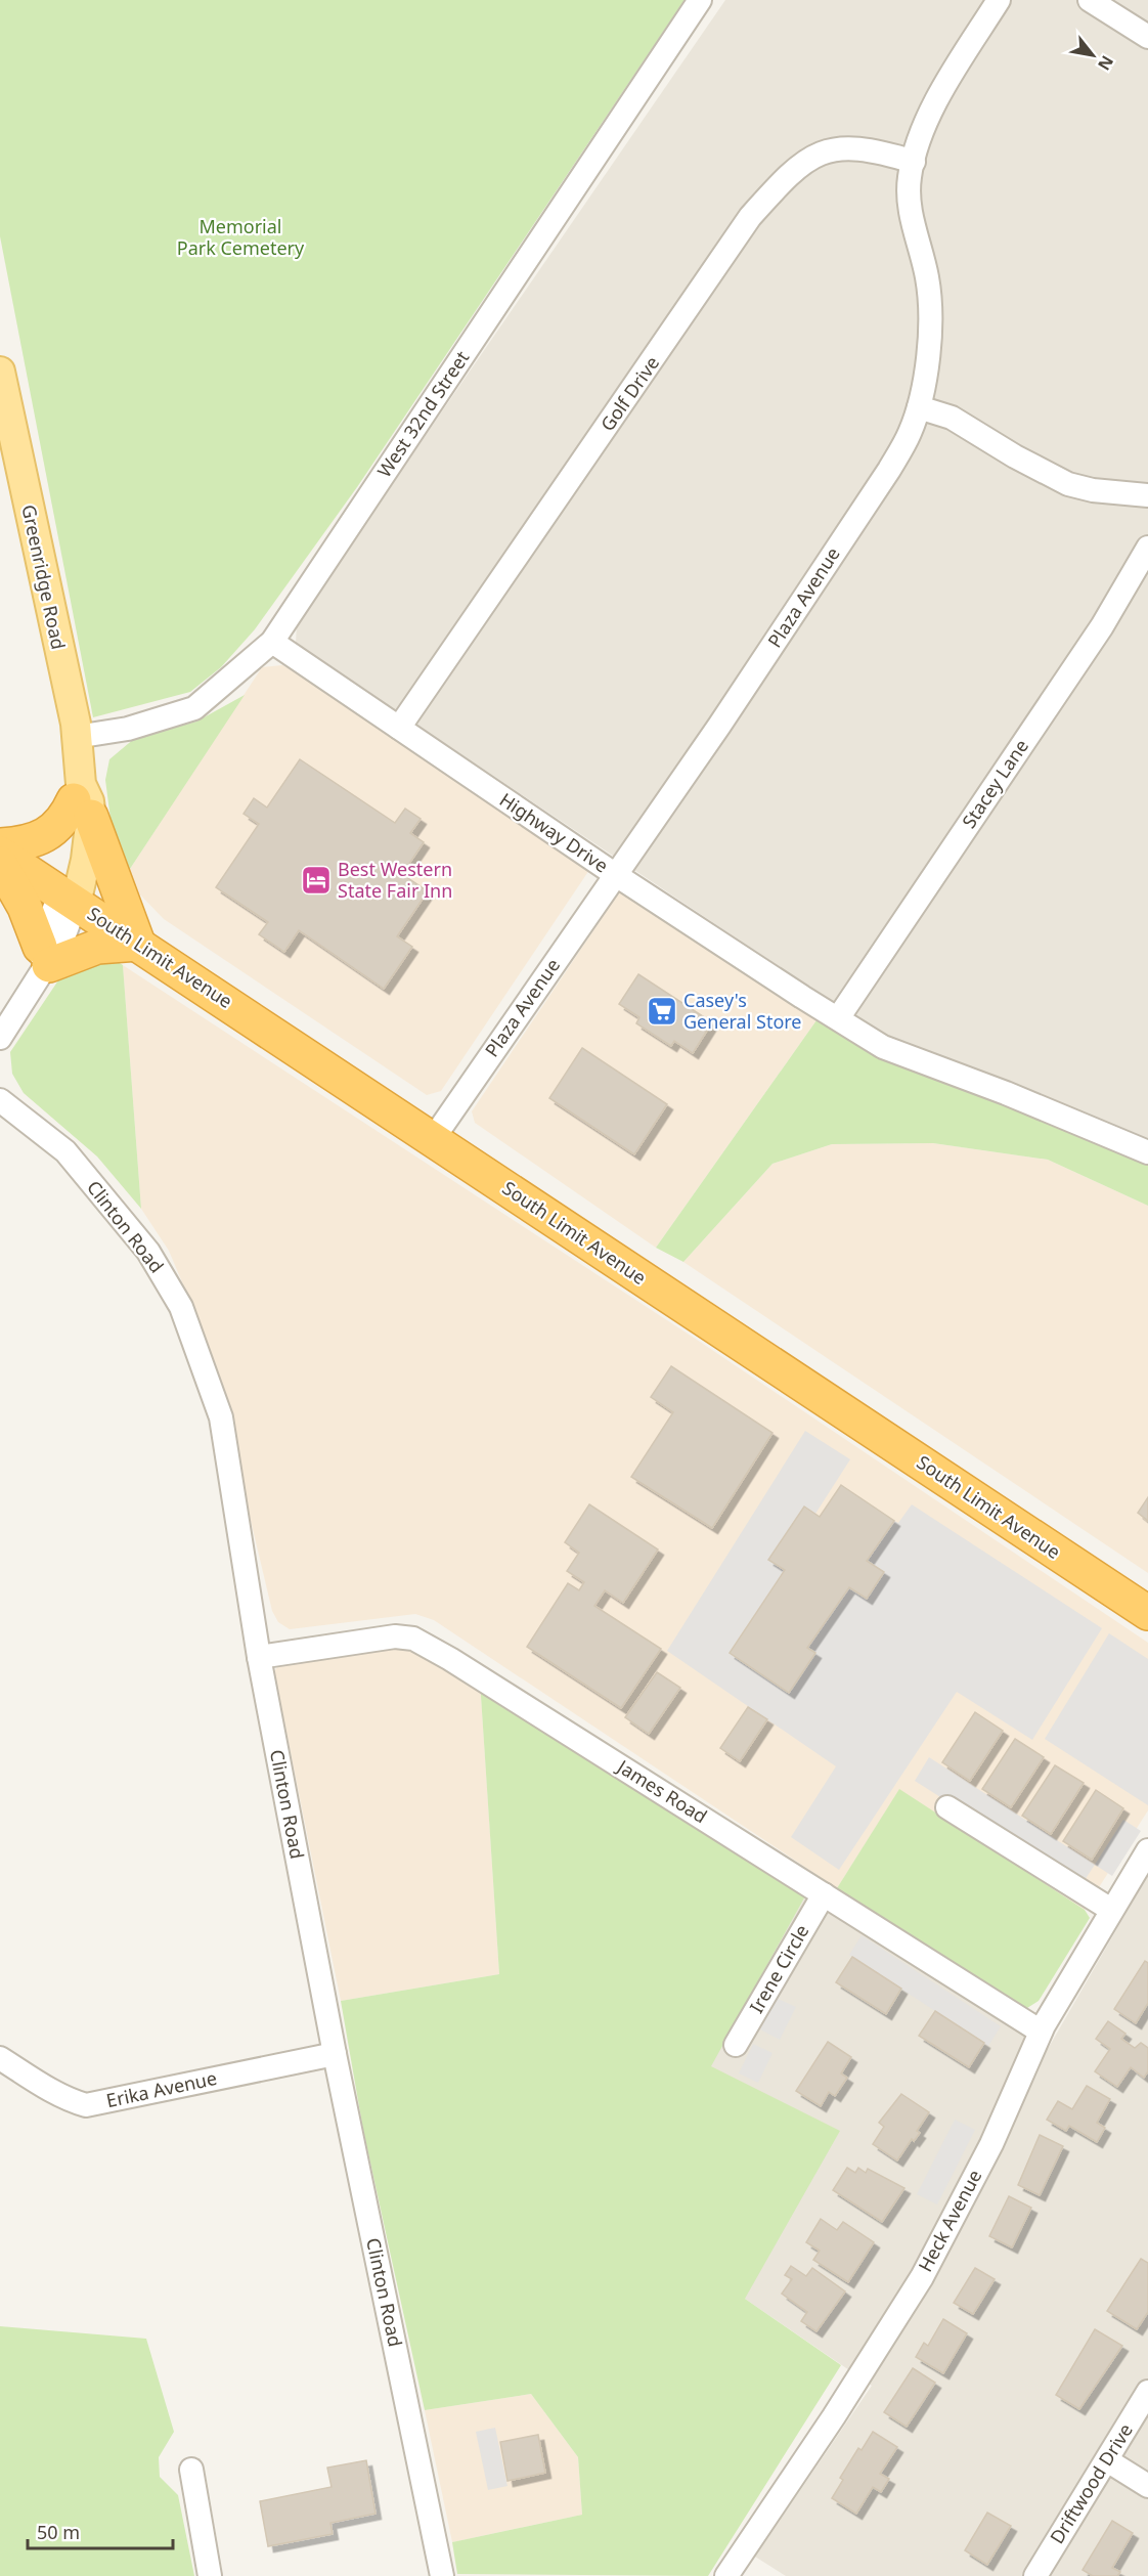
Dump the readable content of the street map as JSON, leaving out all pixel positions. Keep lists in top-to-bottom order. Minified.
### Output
{"streets":{"highway":["South Limit Avenue"],"main road":["Greenridge Road"],"street":["Golf Drive","West 32nd Street","Plaza Avenue","Stacey Lane","Highway Drive","Clinton Road","James Road","Irene Circle","Erika Avenue","Heck Avenue","Driftwood Drive"]},"crossings":[["Golf Drive","Plaza Avenue"],["Golf Drive","Highway Drive"],["West 32nd Street","Greenridge Road"],["West 32nd Street","Highway Drive"],["Greenridge Road","South Limit Avenue"],["Plaza Avenue","Highway Drive"],["Plaza Avenue","South Limit Avenue"],["Stacey Lane","Highway Drive"],["Clinton Road","James Road"],["Clinton Road","Erika Avenue"],["James Road","Irene Circle"],["James Road","Heck Avenue"]],"parks":["Memorial Park Cemetery"],"places":{"hotel":["Best Western State Fair Inn"],"supermarket":["Casey's General Store"]},"scale_bar":"50 m","north":"bottom right"}
